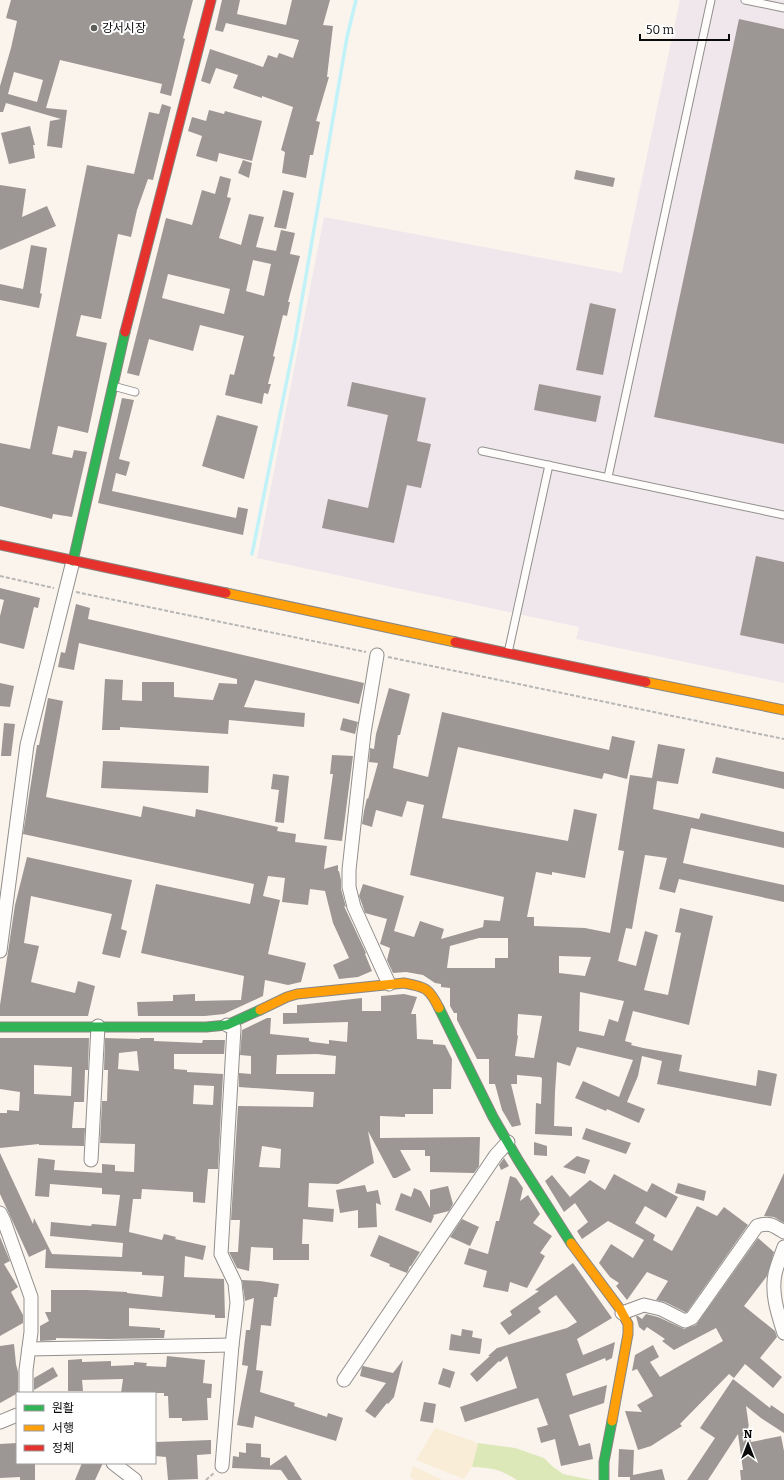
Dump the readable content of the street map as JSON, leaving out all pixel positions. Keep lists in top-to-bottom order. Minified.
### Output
{"places":["강서시장"],"legend":["원활","서행","정체"],"scale_bar":"50 m","north":"top"}
